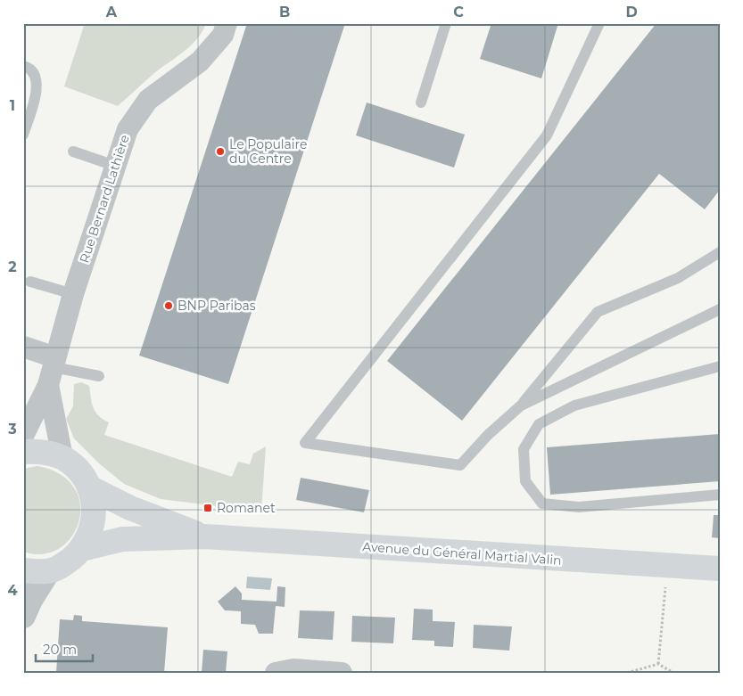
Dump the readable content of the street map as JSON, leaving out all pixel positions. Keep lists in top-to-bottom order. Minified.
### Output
{"streets":{"main road":["Avenue du Général Martial Valin"],"street":["Rue Bernard Lathière"]},"places":{"other":["Le Populaire du Centre","BNP Paribas"],"transit":["Romanet"]},"scale_bar":"20 m","grid":{"columns":["A","B","C","D"],"rows":["1","2","3","4"]}}
